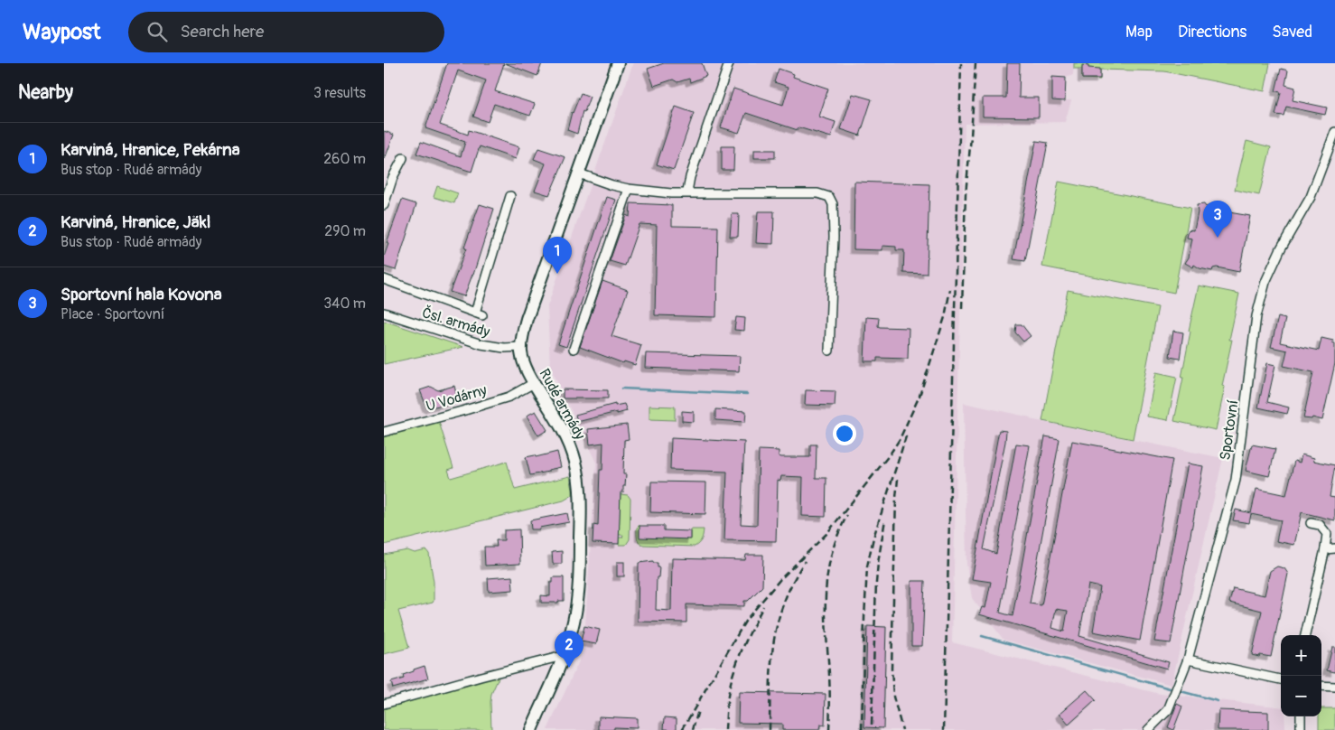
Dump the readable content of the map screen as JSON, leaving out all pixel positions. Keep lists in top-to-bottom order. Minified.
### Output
{"streets":{"main road":["Rudé armády"],"street":["Čsl. armády","U Vodárny","Sportovní"]},"crossings":[["Čsl. armády","Rudé armády"],["U Vodárny","Rudé armády"]],"page":{"header":"Waypost","search":"Search here","nav":["Map","Directions","Saved"],"heading":["Nearby","3 results"],"list":[{"mark":"1","name":"Karviná, Hranice, Pekárna","note":"Bus stop · Rudé armády","value":"260 m"},{"mark":"2","name":"Karviná, Hranice, Jäkl","note":"Bus stop · Rudé armády","value":"290 m"},{"mark":"3","name":"Sportovní hala Kovona","note":"Place · Sportovní","value":"340 m"}],"pins":["3","1","2"],"map_buttons":["+","−"]}}
